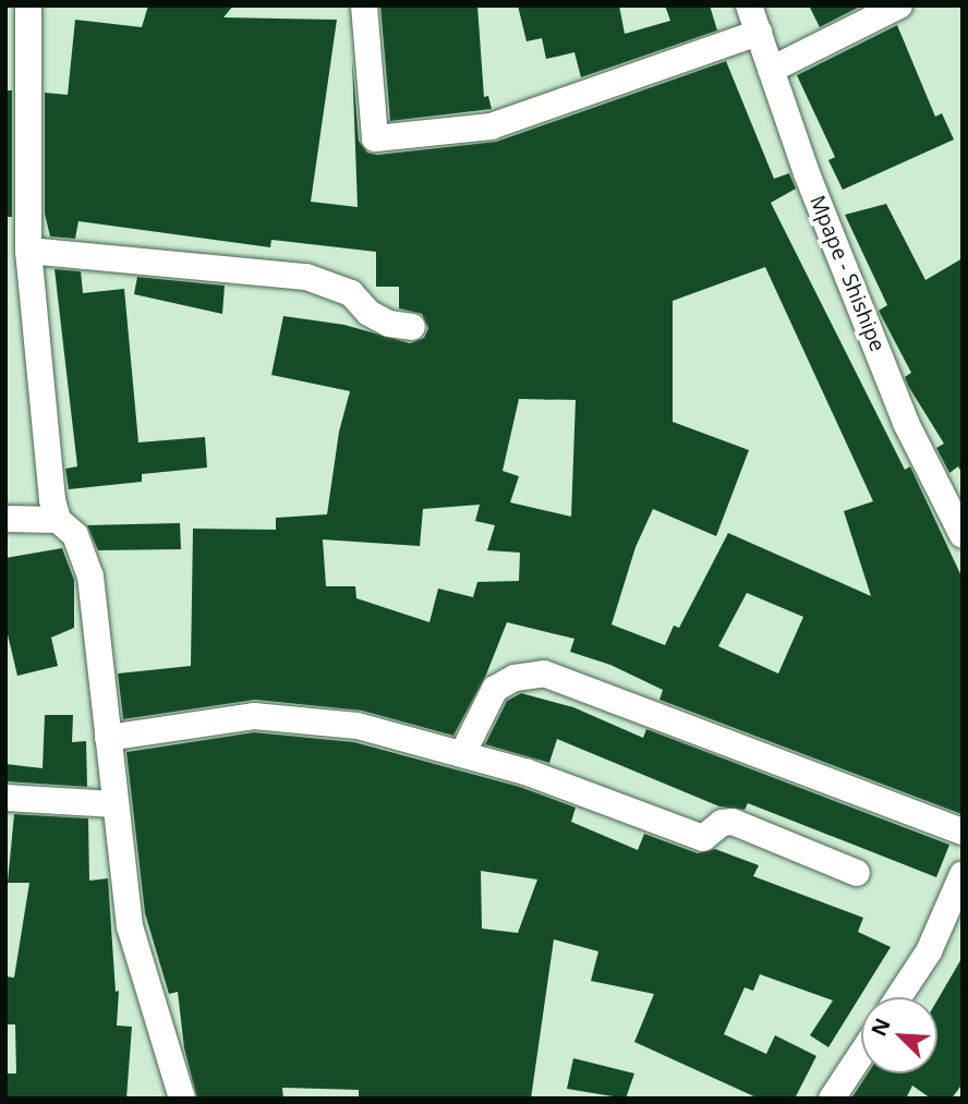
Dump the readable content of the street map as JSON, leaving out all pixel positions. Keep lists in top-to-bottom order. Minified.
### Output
{"streets":{"street":["Mpape - Shishipe"]},"north":"top left"}
